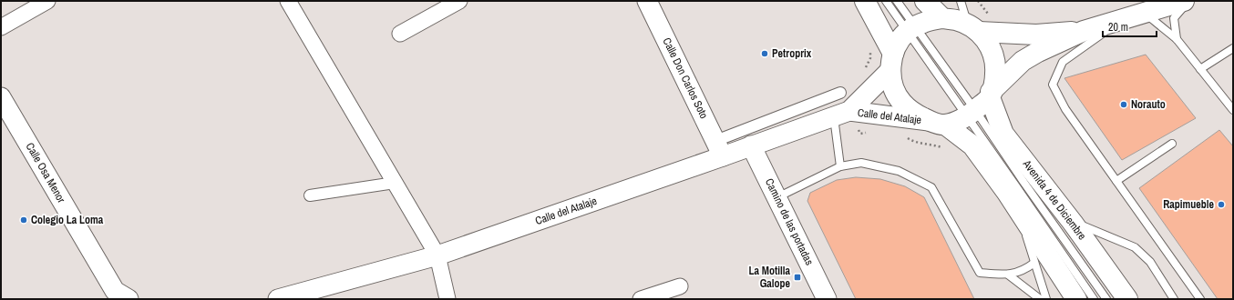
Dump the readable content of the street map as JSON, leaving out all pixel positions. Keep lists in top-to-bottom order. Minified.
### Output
{"streets":{"main road":["Avenida 4 de Diciembre"],"street":["Calle Don Carlos Soto","Calle del Atalaje","Calle Osa Menor","Camino de las portadas"]},"crossings":[["Calle Don Carlos Soto","Calle del Atalaje"],["Calle del Atalaje","Avenida 4 de Diciembre"],["Calle del Atalaje","Camino de las portadas"]],"places":{"other":["Petroprix","Norauto","Rapimueble","Colegio La Loma"],"transit":["La Motilla Galope"]},"scale_bar":"20 m"}
